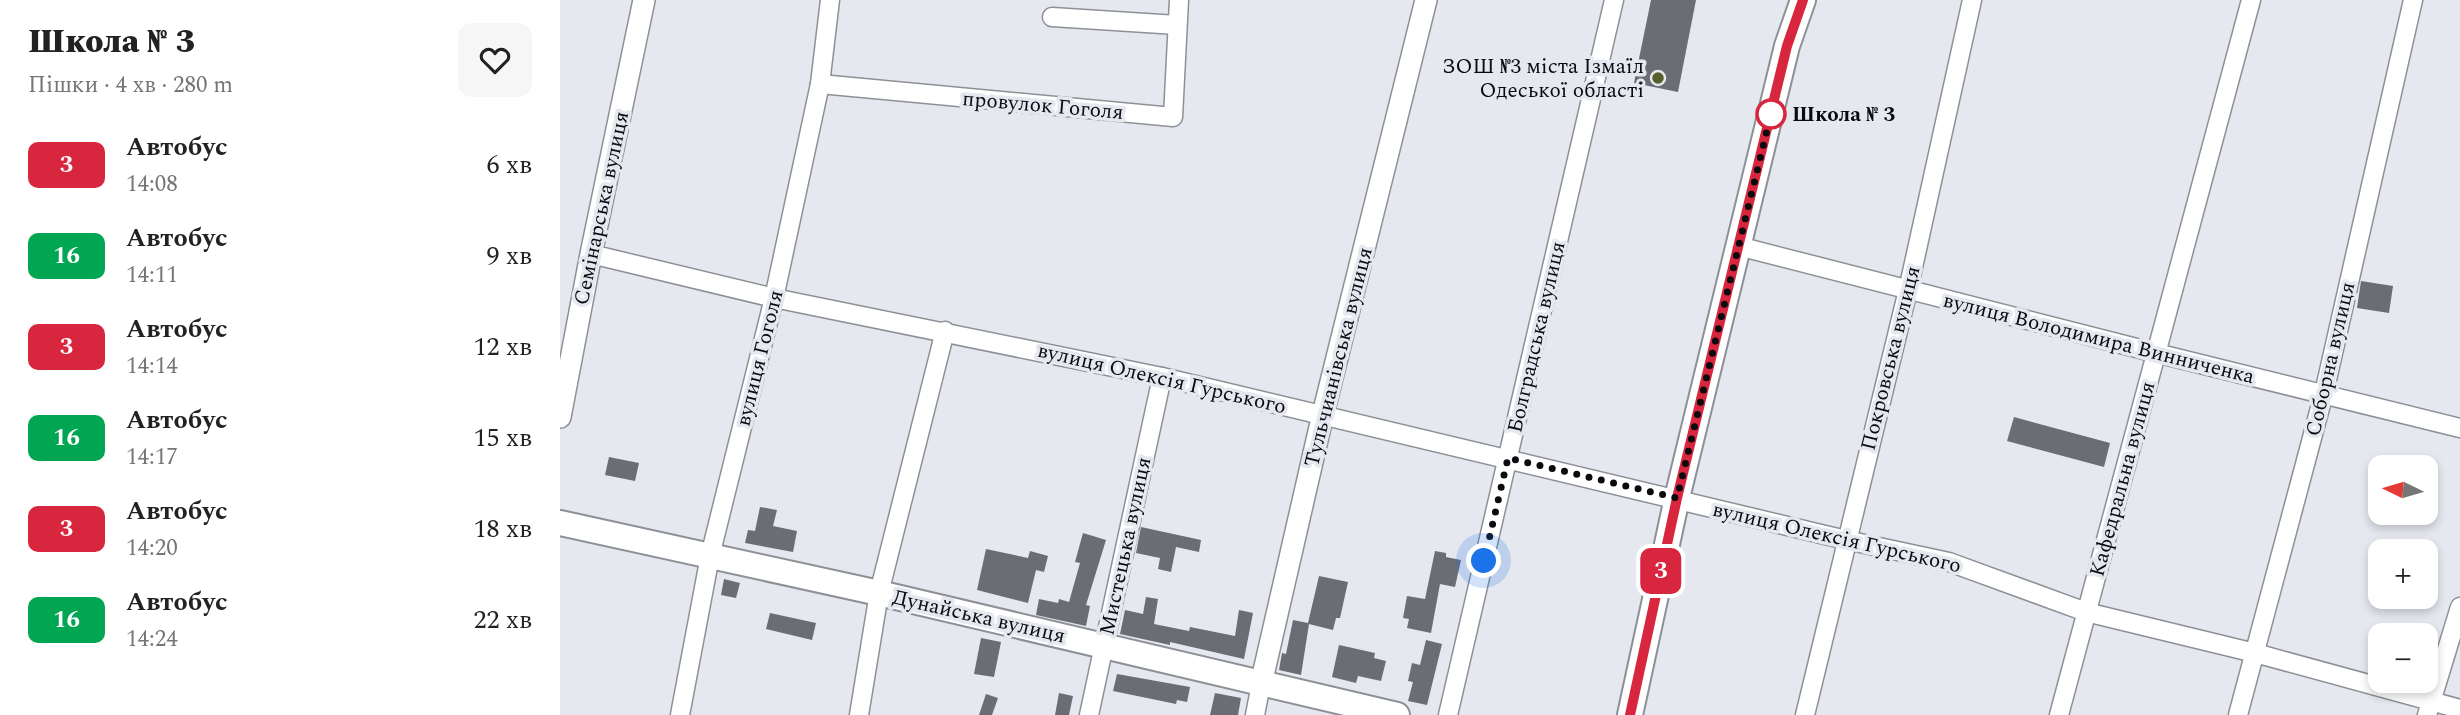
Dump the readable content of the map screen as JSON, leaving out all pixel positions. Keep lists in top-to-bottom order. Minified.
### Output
{"streets":{"main road":["Дунайська вулиця"],"street":["провулок Гоголя","Семінарська вулиця","Болградська вулиця","вулиця Володимира Винниченка","Тульчианівська вулиця","вулиця Гоголя","Покровська вулиця","Соборна вулиця","вулиця Олексія Гурського","Кафедральна вулиця","Мистецька вулиця"]},"crossings":[["провулок Гоголя","вулиця Гоголя"],["Семінарська вулиця","вулиця Олексія Гурського"],["Болградська вулиця","вулиця Олексія Гурського"],["вулиця Володимира Винниченка","Покровська вулиця"],["вулиця Володимира Винниченка","Соборна вулиця"],["вулиця Володимира Винниченка","Кафедральна вулиця"],["Тульчианівська вулиця","вулиця Олексія Гурського"],["Тульчианівська вулиця","Дунайська вулиця"],["вулиця Гоголя","вулиця Олексія Гурського"],["вулиця Гоголя","Дунайська вулиця"],["Покровська вулиця","вулиця Олексія Гурського"],["Соборна вулиця","вулиця Олексія Гурського"],["вулиця Олексія Гурського","Кафедральна вулиця"],["вулиця Олексія Гурського","Мистецька вулиця"],["Мистецька вулиця","Дунайська вулиця"]],"places":["ЗОШ №3 міста Ізмаїл Одеської області","Школа № 3"],"lines":["bus line 3"],"north":"left","page":{"heading":["Школа № 3","Пішки · 4 хв · 280 m"],"on_map":"3","list":[{"mark":"3","name":"Автобус","note":"14:08","value":"6 хв"},{"mark":"16","name":"Автобус","note":"14:11","value":"9 хв"},{"mark":"3","name":"Автобус","note":"14:14","value":"12 хв"},{"mark":"16","name":"Автобус","note":"14:17","value":"15 хв"},{"mark":"3","name":"Автобус","note":"14:20","value":"18 хв"},{"mark":"16","name":"Автобус","note":"14:24","value":"22 хв"}],"map_buttons":["+","−"]}}
